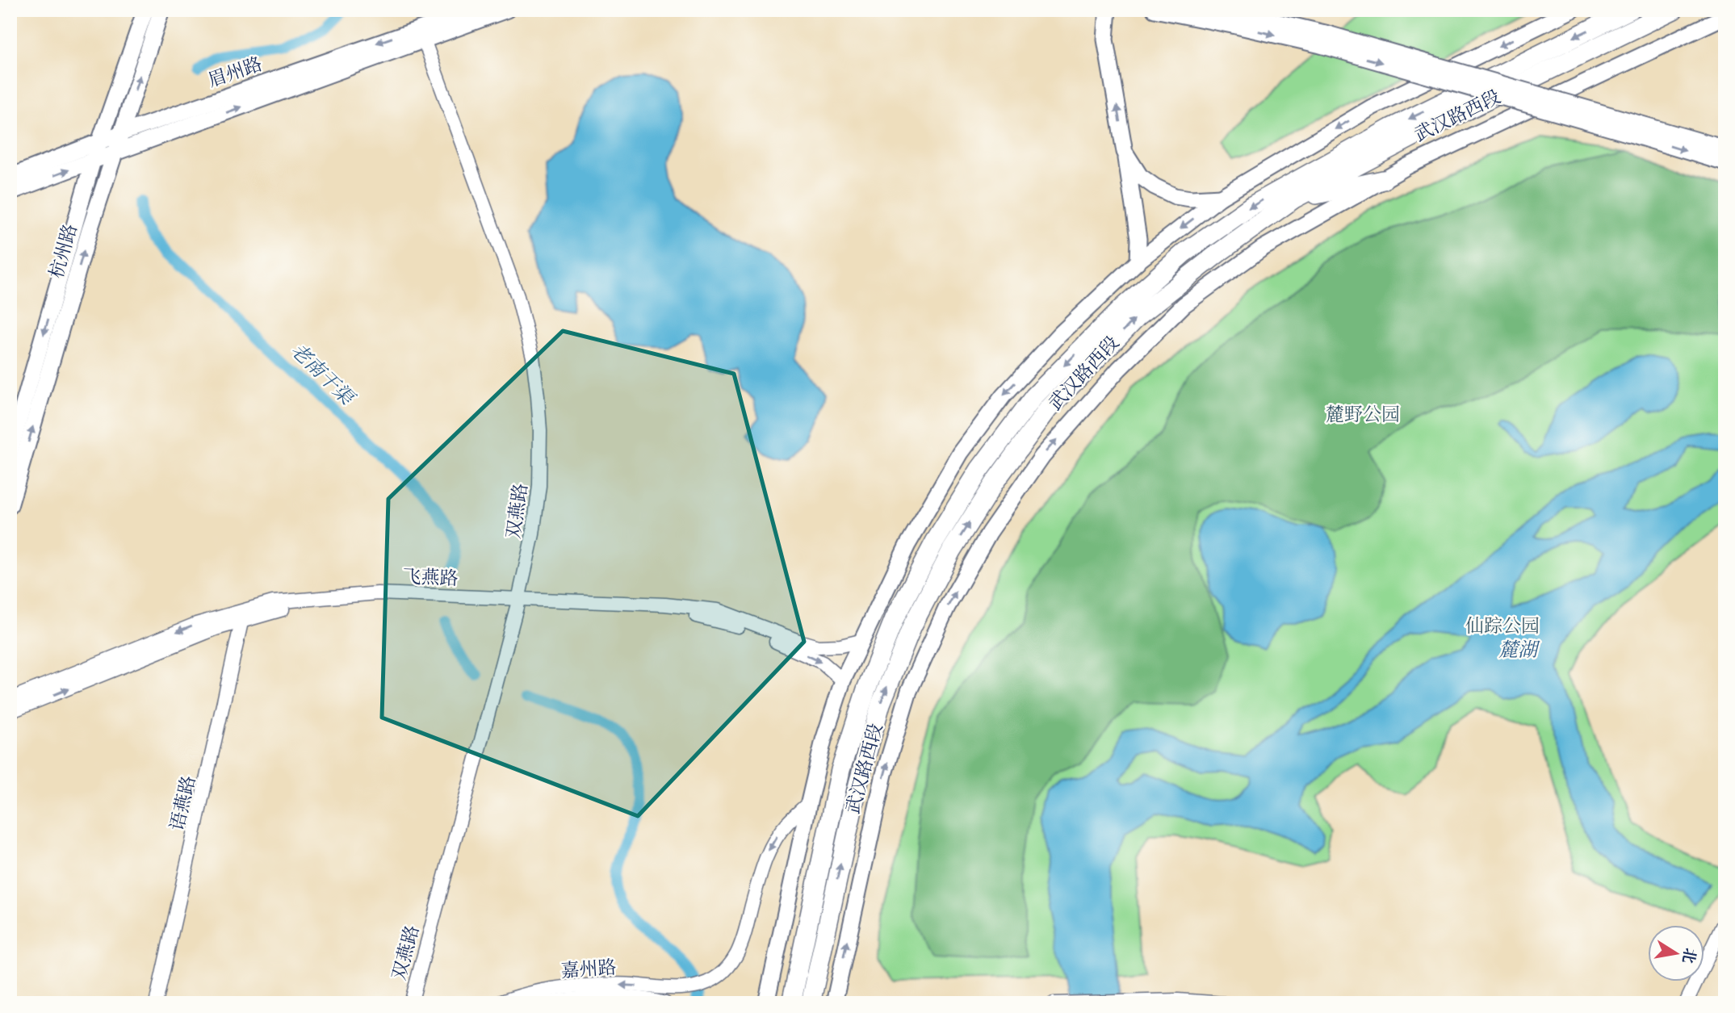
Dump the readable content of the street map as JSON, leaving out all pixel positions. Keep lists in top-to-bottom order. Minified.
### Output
{"streets":{"highway":["武汉路西段"],"main road":["眉州路","杭州路"],"street":["双燕路","飞燕路","语燕路","嘉州路"]},"crossings":[["眉州路","杭州路"],["眉州路","双燕路"],["双燕路","飞燕路"],["飞燕路","语燕路"]],"one_way":["嘉州路"],"water":["老南干渠","麓湖"],"parks":["麓野公园","仙踪公园"],"north":"right"}
